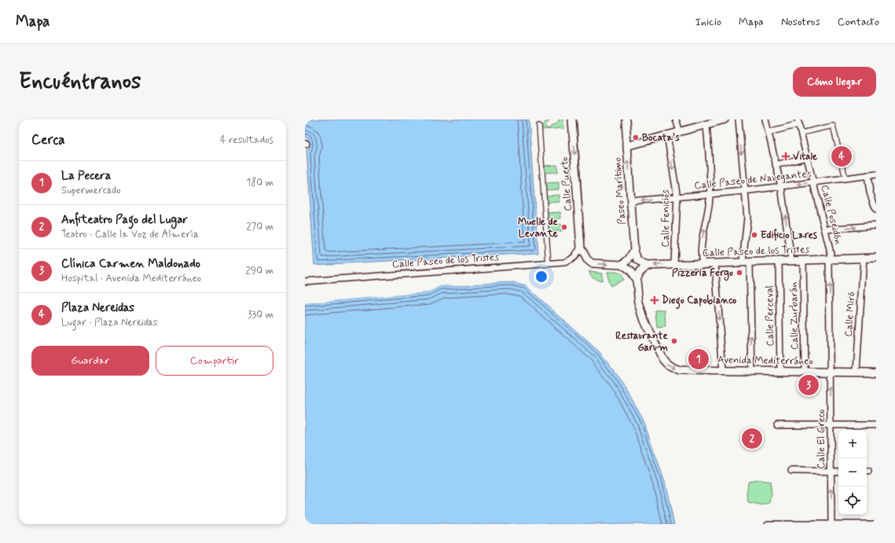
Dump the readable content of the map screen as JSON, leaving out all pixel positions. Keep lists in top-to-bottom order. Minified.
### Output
{"streets":{"street":["Calle Paseo de Navegantes","Calle Puerto","Paseo Marítimo","Calle Poseidón","Calle Fenicios","Calle Paseo de los Tristes","Calle Miró","Calle Perceval","Calle Zurbarán","Avenida Mediterráneo","Calle El Greco"]},"crossings":[["Calle Paseo de Navegantes","Paseo Marítimo"],["Calle Paseo de Navegantes","Calle Poseidón"],["Calle Paseo de Navegantes","Calle Fenicios"],["Calle Puerto","Calle Paseo de los Tristes"],["Paseo Marítimo","Calle Paseo de los Tristes"],["Calle Poseidón","Calle Paseo de los Tristes"],["Calle Poseidón","Calle El Greco"],["Calle Fenicios","Calle Paseo de los Tristes"],["Calle Paseo de los Tristes","Calle Miró"],["Calle Paseo de los Tristes","Calle Perceval"],["Calle Paseo de los Tristes","Calle Zurbarán"],["Calle Paseo de los Tristes","Calle El Greco"],["Calle Miró","Avenida Mediterráneo"],["Calle Perceval","Avenida Mediterráneo"],["Calle Zurbarán","Avenida Mediterráneo"],["Avenida Mediterráneo","Calle El Greco"]],"one_way":["Paseo Marítimo","Avenida Mediterráneo","Calle El Greco"],"places":{"other":["Bocata's","Muelle de Levante","Edificio Lares","Pizzeria Fergo","Restaurante Garum"],"health":["Vitale","Diego Capobianco"]},"page":{"header":"Mapa","nav":["Inicio","Mapa","Nosotros","Contacto"],"buttons":["Cómo llegar",["Guardar","Compartir"]],"title":"Encuéntranos","heading":["Cerca","4 resultados"],"pins":["4","1","3","2"],"list":[{"mark":"1","name":"La Pecera","note":"Supermercado","value":"180 m"},{"mark":"2","name":"Anfiteatro Pago del Lugar","note":"Teatro · Calle la Voz de Almería","value":"270 m"},{"mark":"3","name":"Clínica Carmen Maldonado","note":"Hospital · Avenida Mediterráneo","value":"290 m"},{"mark":"4","name":"Plaza Nereidas","note":"Lugar · Plaza Nereidas","value":"330 m"}],"map_buttons":["+","−"]}}
